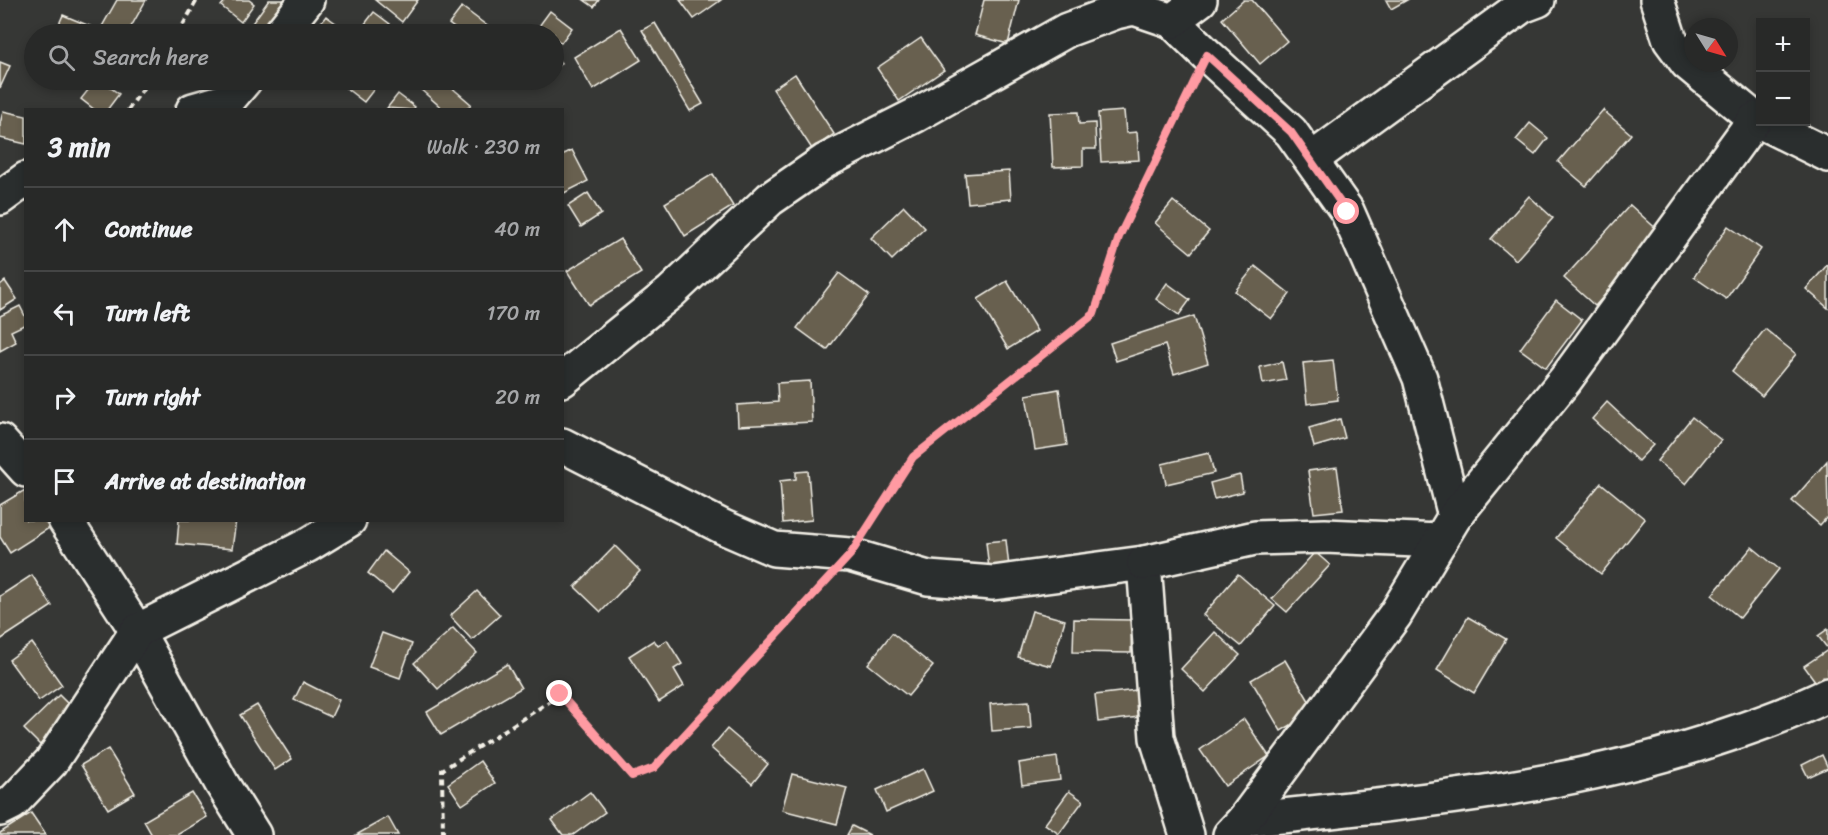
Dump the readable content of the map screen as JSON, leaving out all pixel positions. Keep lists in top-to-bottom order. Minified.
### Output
{"north":"bottom right","page":{"map_buttons":["+","−"],"search":"Search here","heading":["3 min","Walk · 230 m"],"list":[["Continue","40 m"],["Turn left","170 m"],["Turn right","20 m"],"Arrive at destination"]}}
